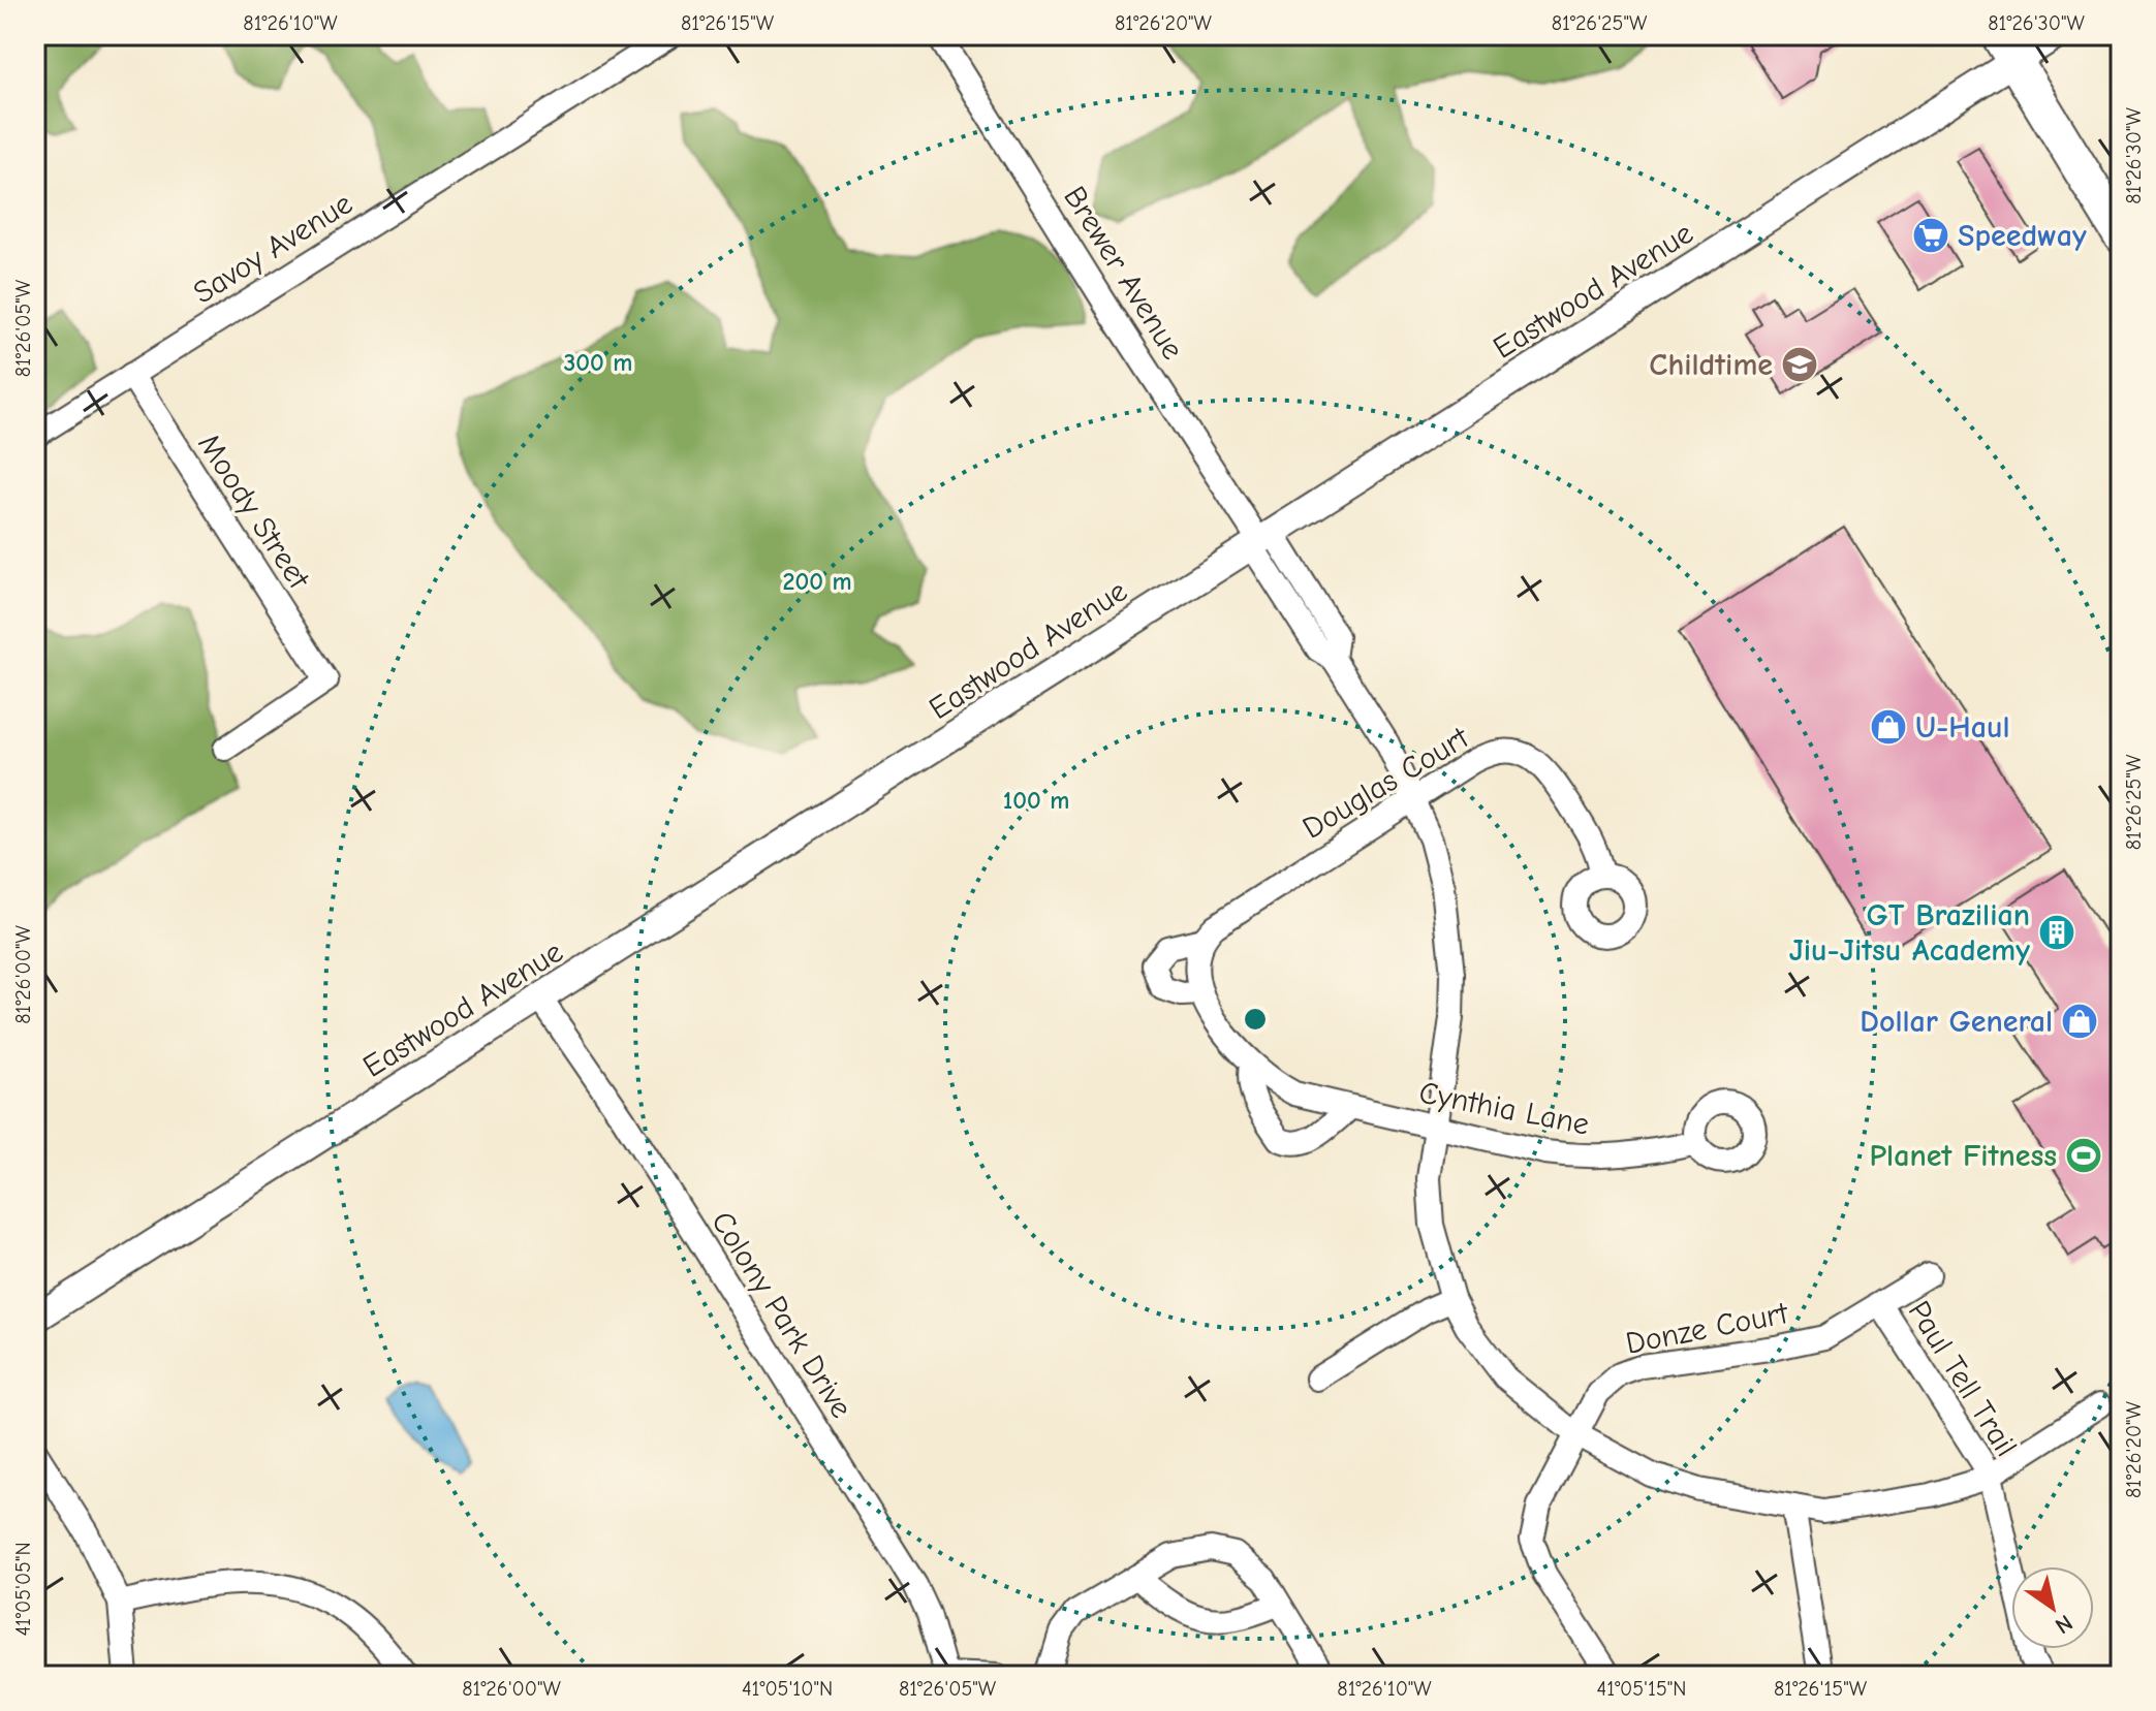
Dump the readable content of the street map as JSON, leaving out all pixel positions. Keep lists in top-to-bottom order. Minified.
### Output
{"streets":{"street":["Savoy Avenue","Brewer Avenue","Eastwood Avenue","Moody Street","Douglas Court","Cynthia Lane","Colony Park Drive","Donze Court","Paul Tell Trail"]},"crossings":[["Savoy Avenue","Moody Street"],["Brewer Avenue","Eastwood Avenue"],["Brewer Avenue","Douglas Court"],["Eastwood Avenue","Colony Park Drive"],["Douglas Court","Cynthia Lane"],["Donze Court","Paul Tell Trail"]],"places":{"supermarket":["Speedway"],"school or university":["Childtime"],"shop":["U-Haul","Dollar General"],"building":["GT Brazilian Jiu-Jitsu Academy"],"sports":["Planet Fitness"]},"north":"bottom right","coordinates":["81°26'10\"W","81°26'15\"W","81°26'20\"W","81°26'25\"W","81°26'30\"W","81°26'05\"W","81°26'00\"W","41°05'05\"N","41°05'10\"N","41°05'15\"N"],"rings":["300 m","200 m","100 m"]}
